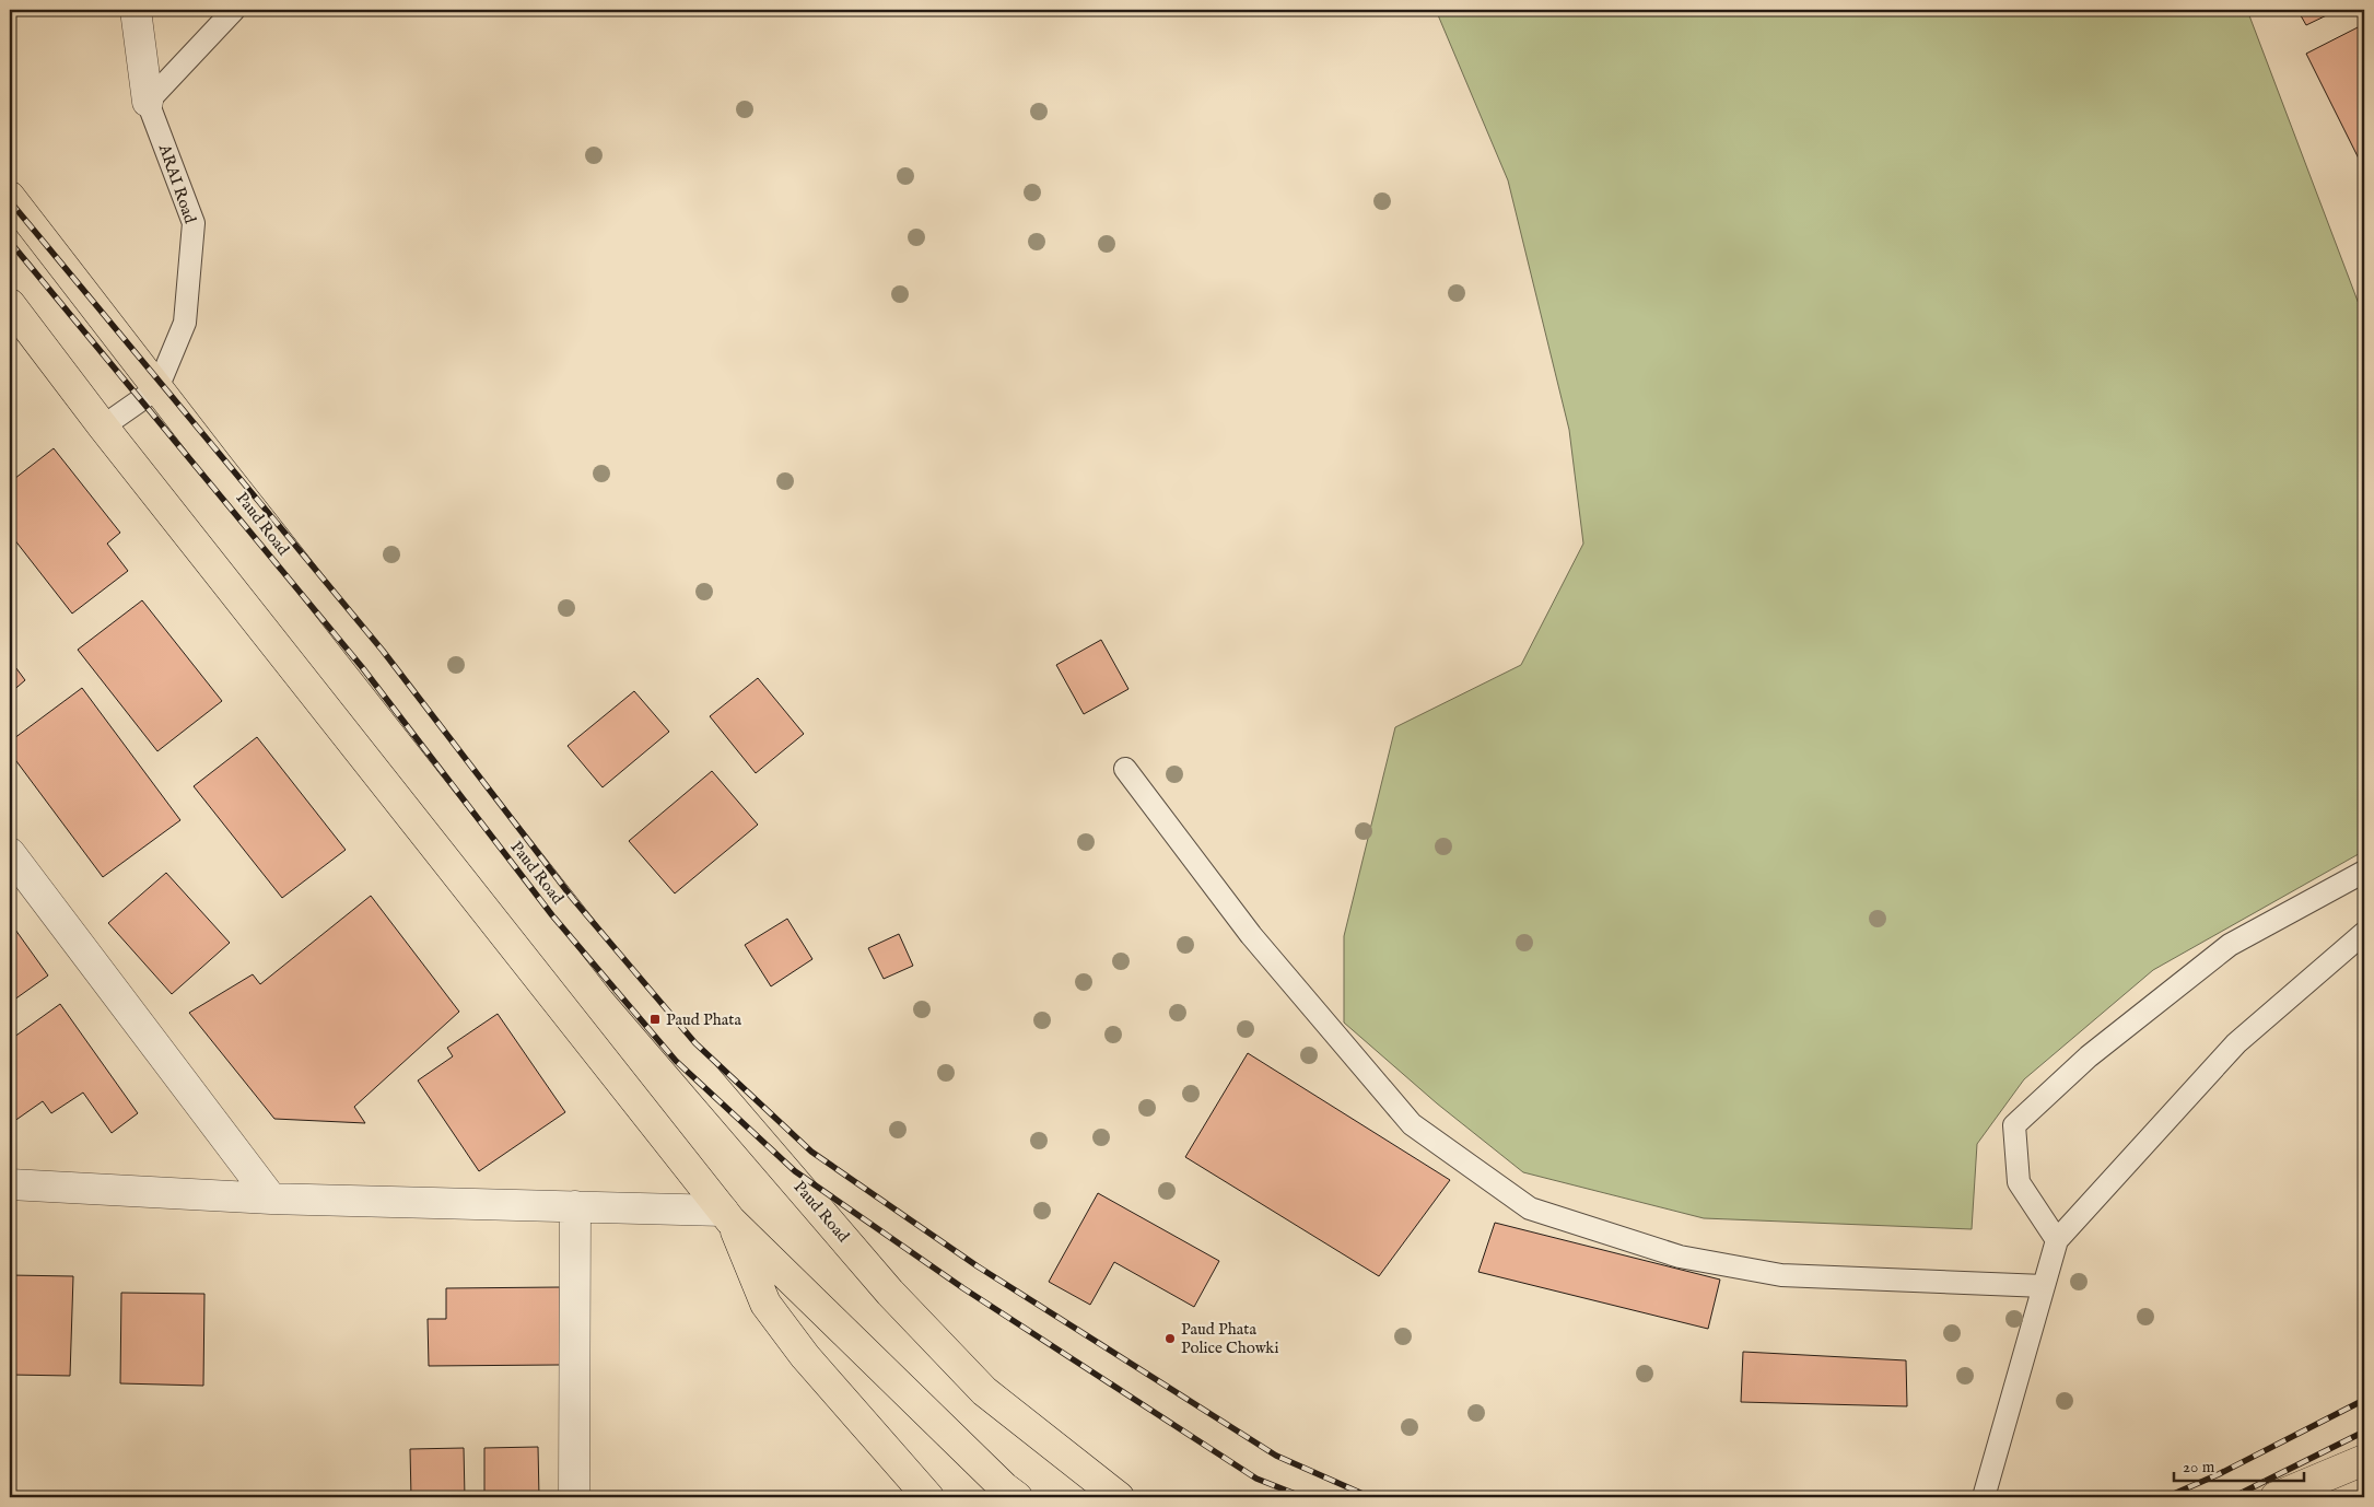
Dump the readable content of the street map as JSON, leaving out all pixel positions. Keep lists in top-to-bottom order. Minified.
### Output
{"streets":{"main road":["Paud Road"],"lane":["ARAI Road"]},"crossings":[["ARAI Road","Paud Road"]],"places":{"transit":["Paud Phata"],"other":["Paud Phata Police Chowki"]},"scale_bar":"20 m"}
